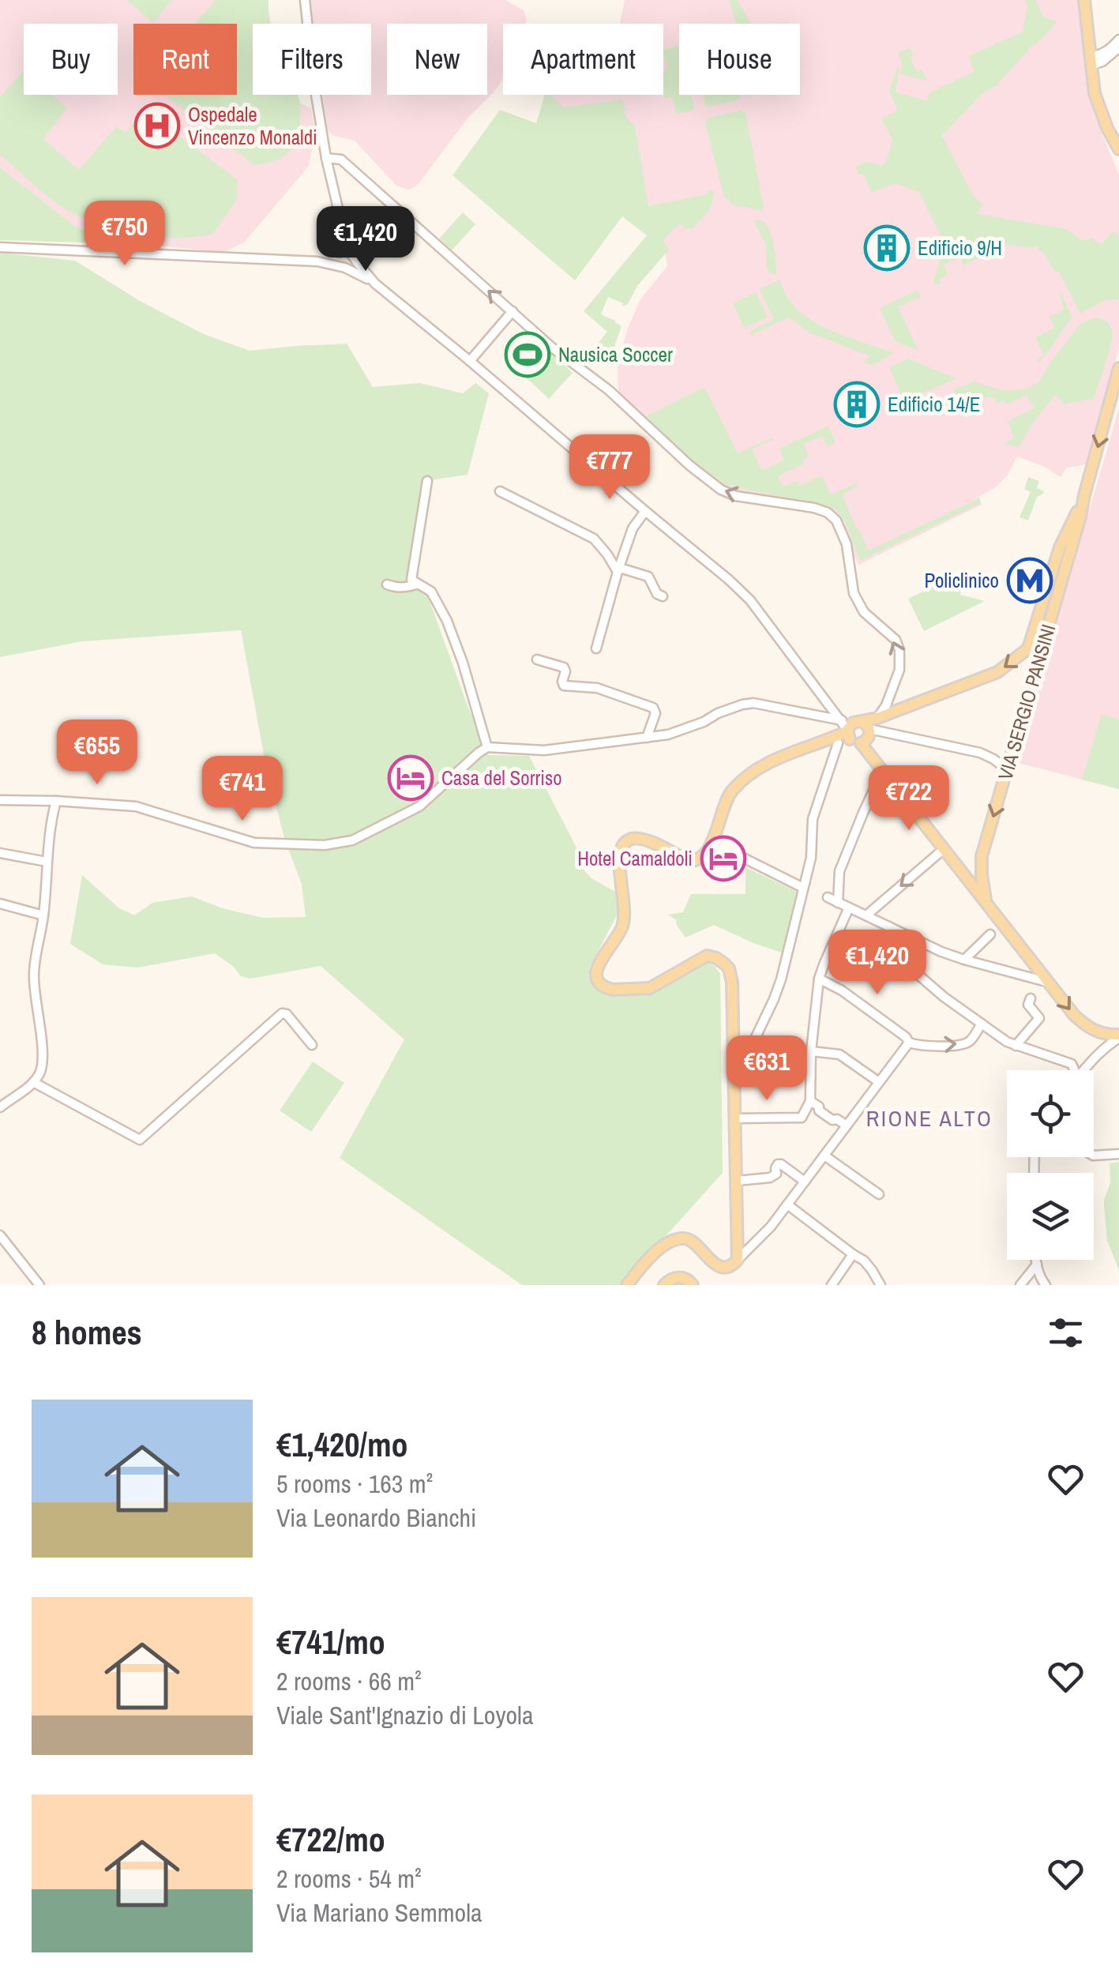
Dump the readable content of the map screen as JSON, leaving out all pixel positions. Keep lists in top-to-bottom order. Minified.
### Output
{"streets":{"main road":["VIA SERGIO PANSINI"]},"one_way":["VIA SERGIO PANSINI"],"districts":["RIONE ALTO"],"places":{"hospital":["Ospedale Vincenzo Monaldi"],"building":["Edificio 9/H","Edificio 14/E"],"sports":["Nausica Soccer"],"metro station":["Policlinico"],"hotel":["Casa del Sorriso","Hotel Camaldoli"]},"page":{"chip":["Buy","Rent","Filters","New","Apartment","House"],"price":["€750","€1,420","€777","€655","€741","€722","€1,420","€631"],"heading":"8 homes","list":[{"name":"€1,420/mo","note":"5 rooms · 163 m² · Via Leonardo Bianchi"},{"name":"€741/mo","note":"2 rooms · 66 m² · Viale Sant'Ignazio di Loyola"},{"name":"€722/mo","note":"2 rooms · 54 m² · Via Mariano Semmola"}]}}
